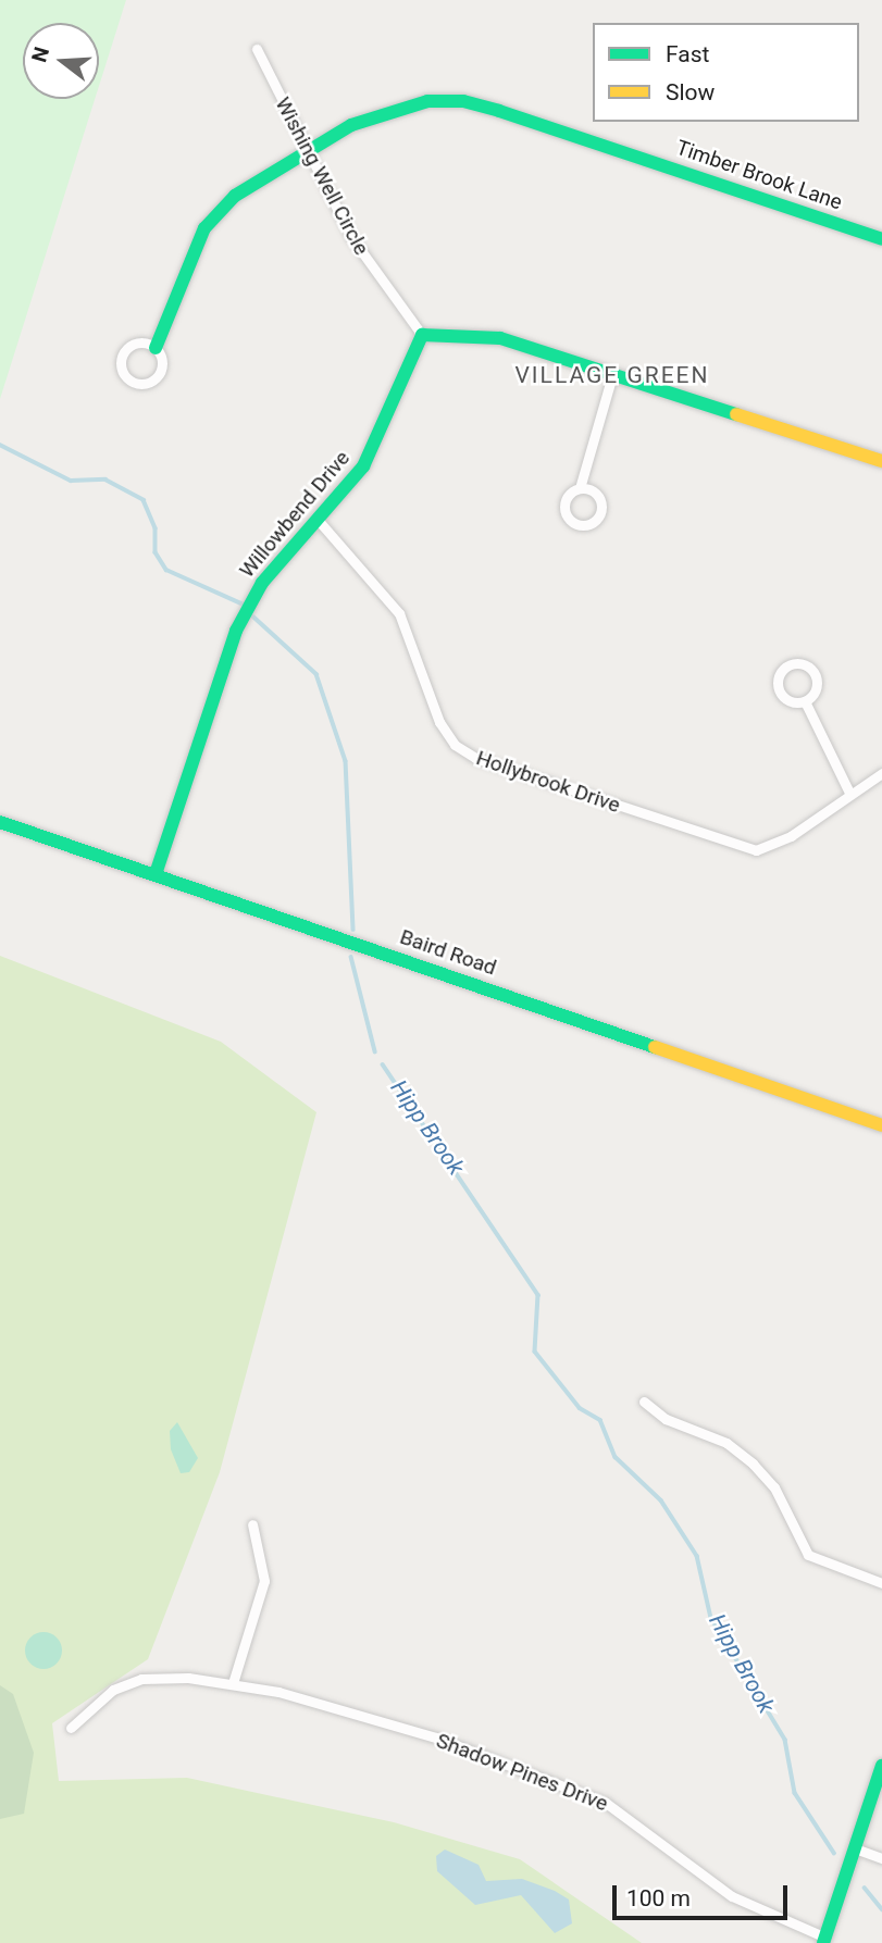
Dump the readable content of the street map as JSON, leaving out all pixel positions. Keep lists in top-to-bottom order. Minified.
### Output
{"streets":{"street":["Timber Brook Lane","Wishing Well Circle","Willowbend Drive","Hollybrook Drive","Baird Road","Shadow Pines Drive"]},"crossings":[["Timber Brook Lane","Wishing Well Circle"],["Wishing Well Circle","Willowbend Drive"],["Willowbend Drive","Hollybrook Drive"],["Willowbend Drive","Baird Road"]],"districts":["VILLAGE GREEN"],"water":["Hipp Brook"],"legend":["Fast","Slow"],"scale_bar":"100 m","north":"left"}
